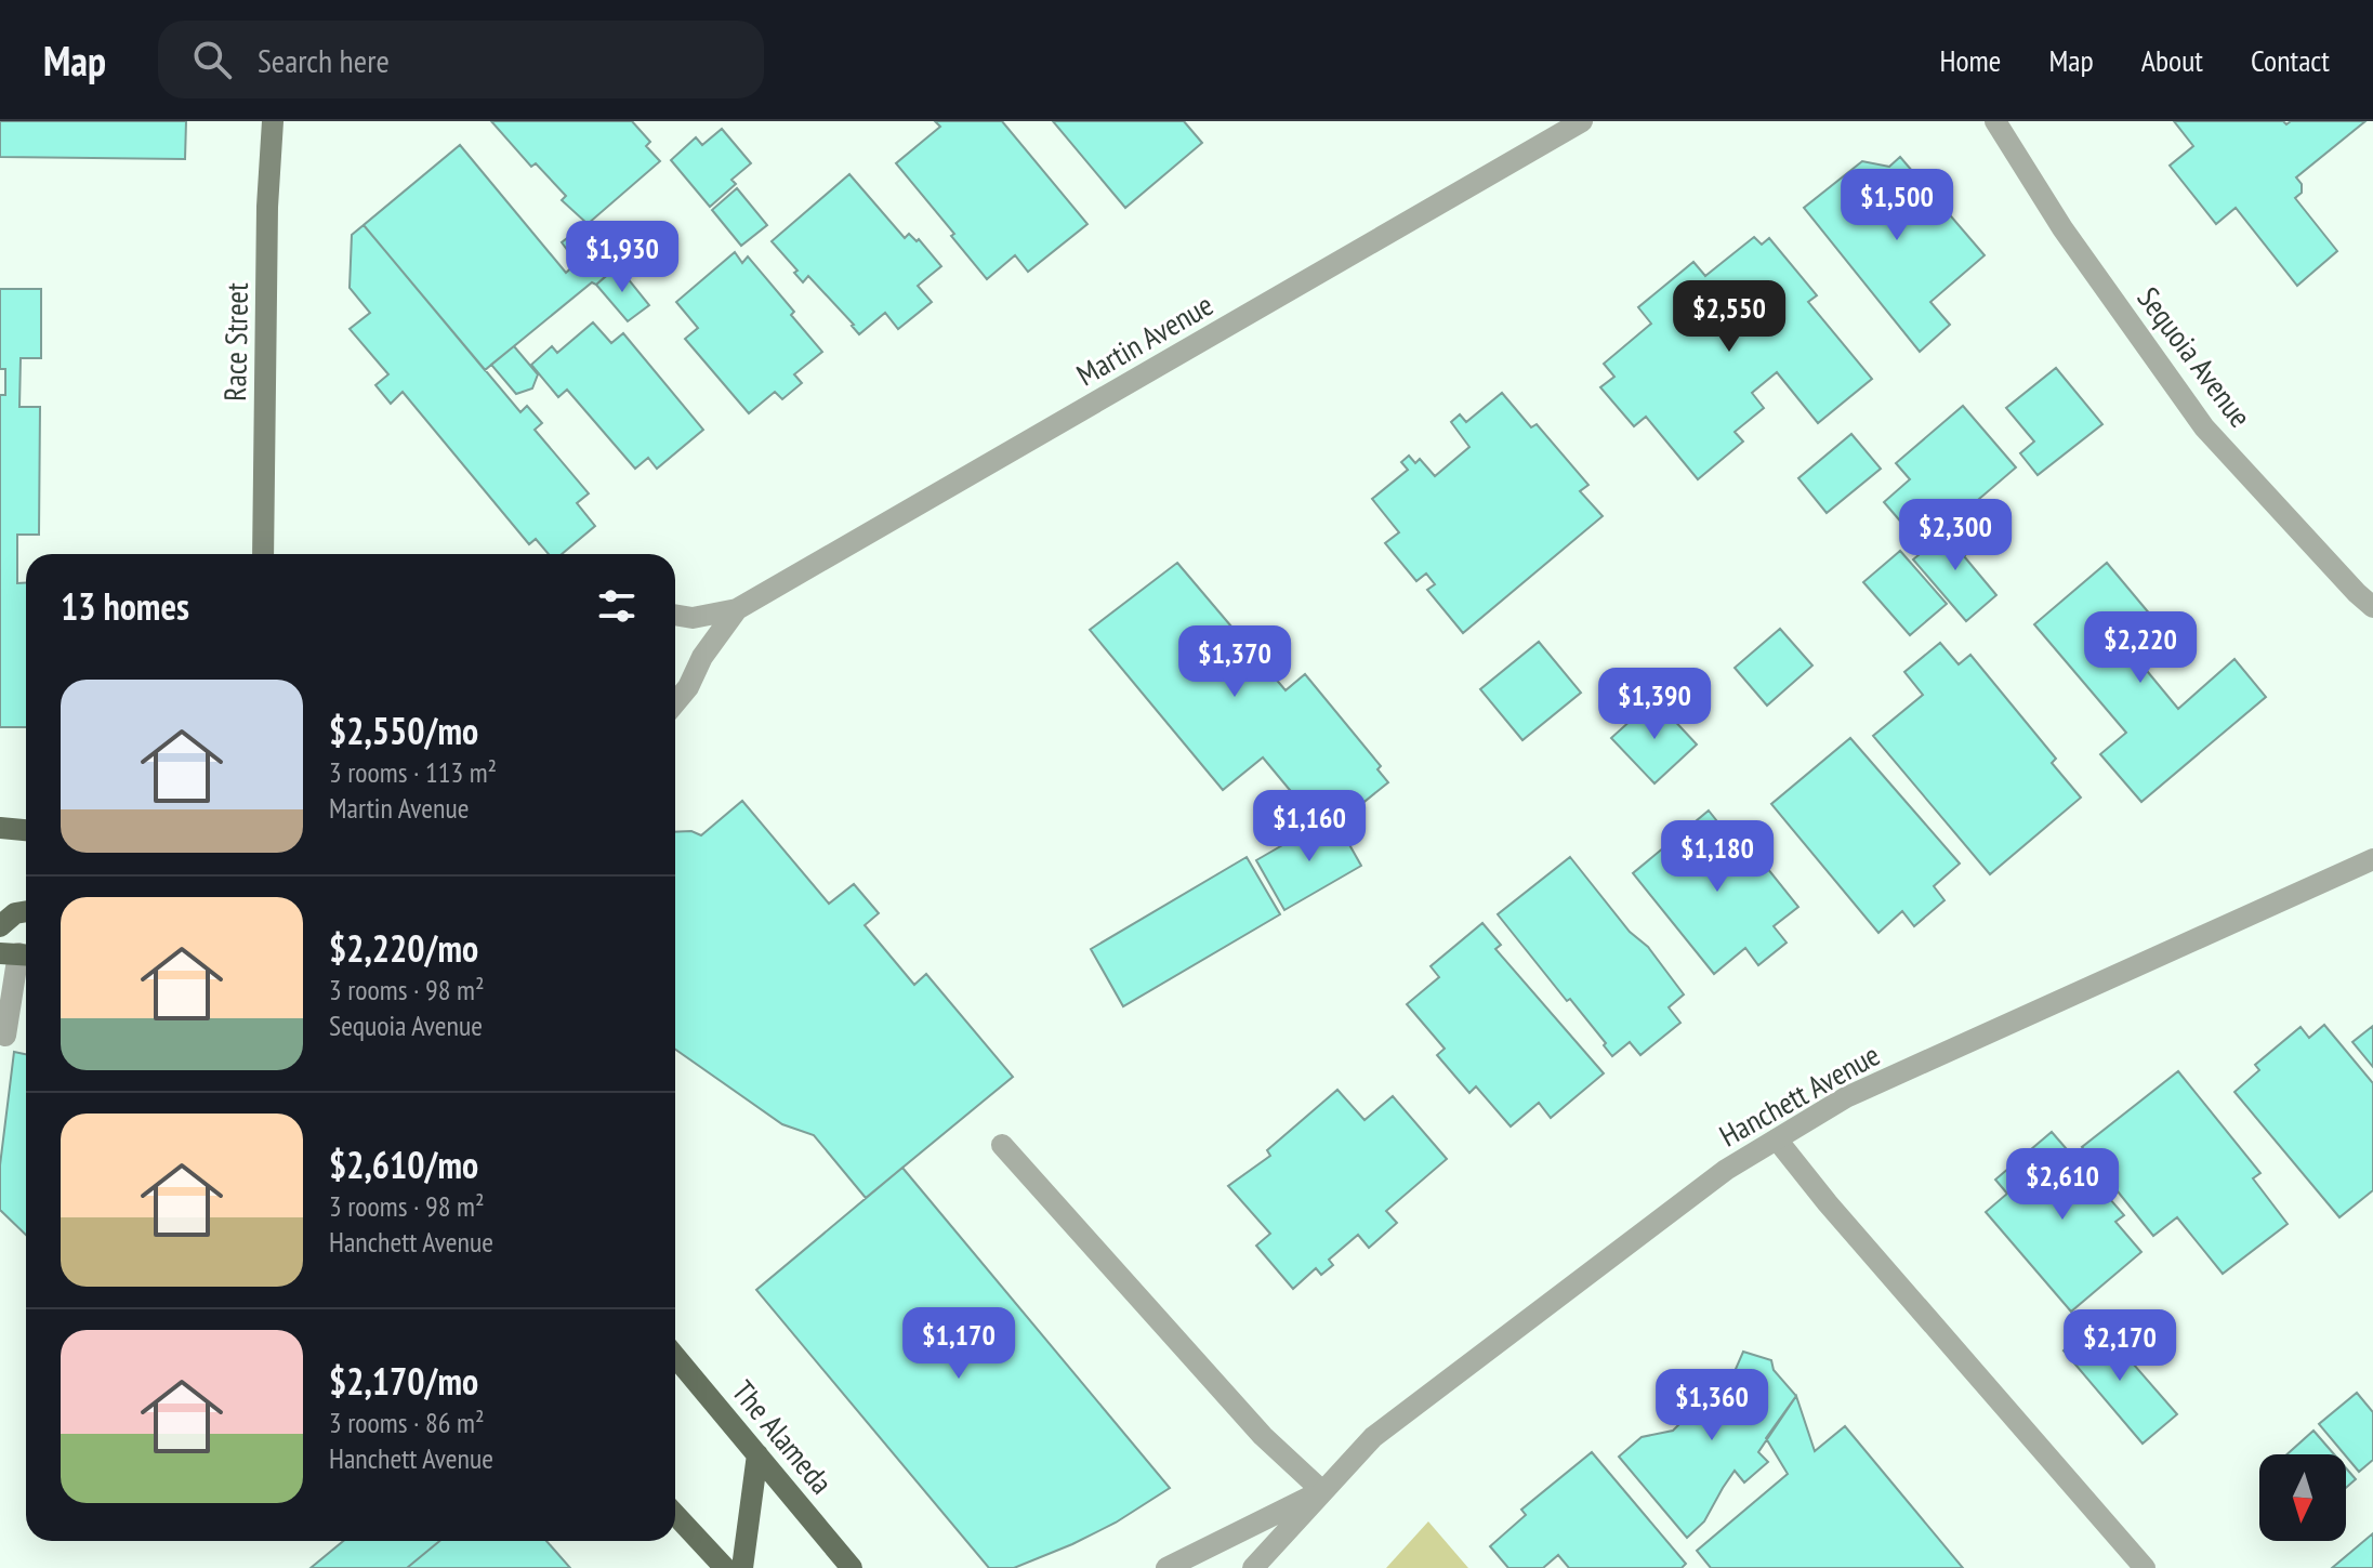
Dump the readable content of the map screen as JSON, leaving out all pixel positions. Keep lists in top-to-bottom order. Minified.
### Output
{"streets":{"main road":["Race Street","The Alameda"],"street":["Martin Avenue","Sequoia Avenue","Hanchett Avenue"]},"north":"bottom","page":{"header":"Map","search":"Search here","nav":["Home","Map","About","Contact"],"price":["$1,500","$1,930","$2,550","$2,300","$2,220","$1,370","$1,390","$1,160","$1,180","$2,610","$1,170","$2,170","$1,360"],"heading":"13 homes","list":[{"name":"$2,550/mo","note":"3 rooms · 113 m² · Martin Avenue"},{"name":"$2,220/mo","note":"3 rooms · 98 m² · Sequoia Avenue"},{"name":"$2,610/mo","note":"3 rooms · 98 m² · Hanchett Avenue"},{"name":"$2,170/mo","note":"3 rooms · 86 m² · Hanchett Avenue"}]}}
